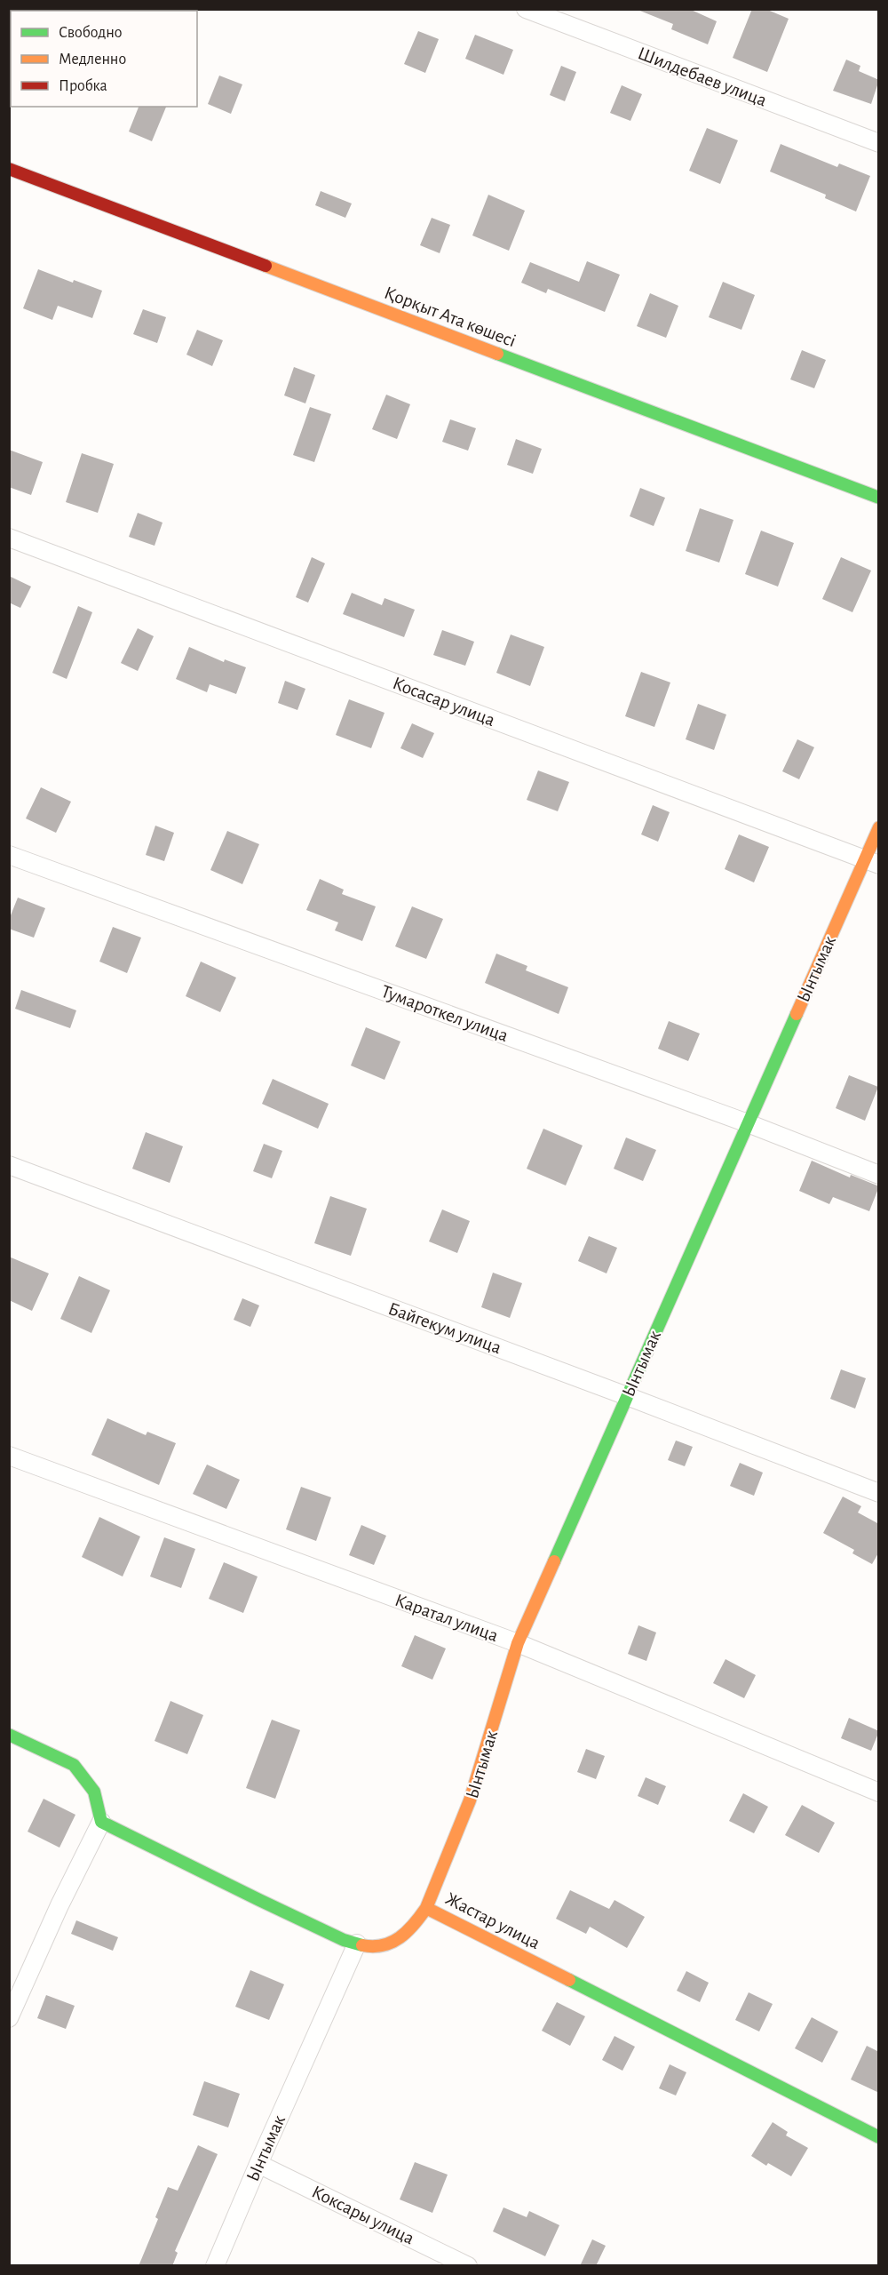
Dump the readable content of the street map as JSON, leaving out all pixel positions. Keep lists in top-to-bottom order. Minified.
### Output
{"streets":{"street":["Шилдебаев улица","Қорқыт Ата көшесі","Косасар улица","Ынтымак","Тумароткел улица","Байгекум улица","Каратал улица","Жастар улица","Коксары улица"]},"crossings":[["Косасар улица","Ынтымак"],["Ынтымак","Тумароткел улица"],["Ынтымак","Байгекум улица"],["Ынтымак","Каратал улица"],["Ынтымак","Жастар улица"],["Ынтымак","Коксары улица"]],"legend":["Свободно","Медленно","Пробка"]}
